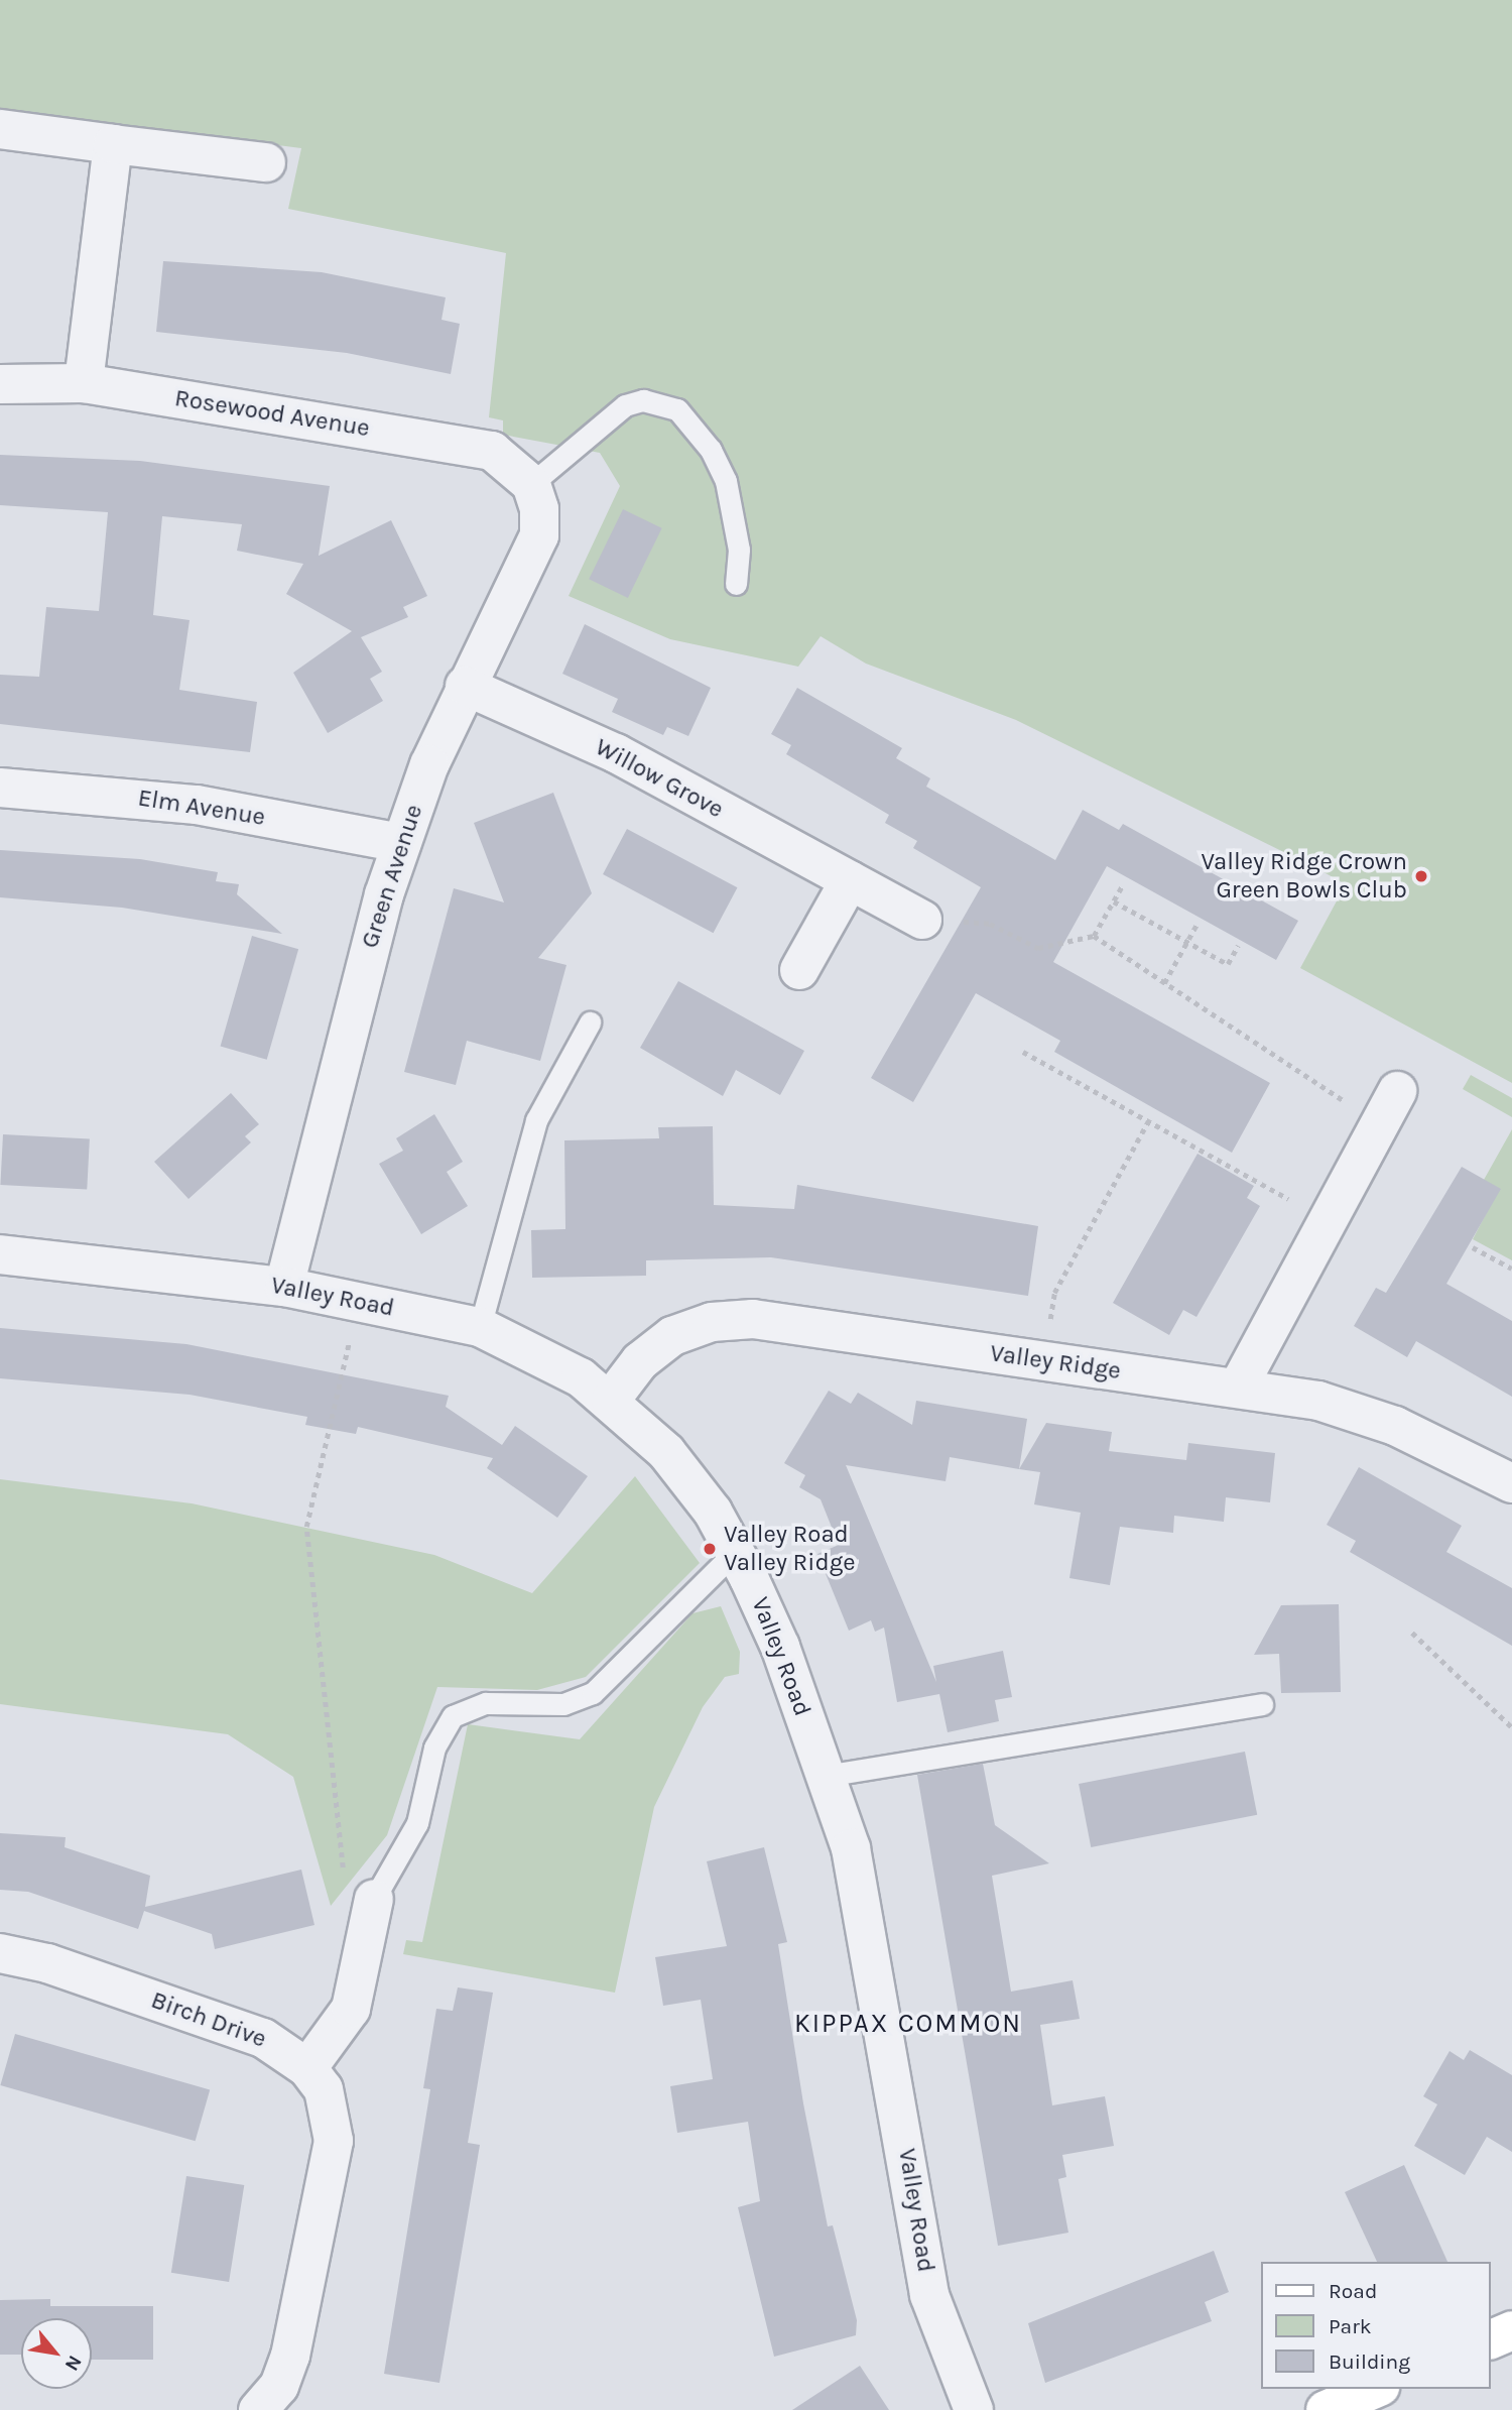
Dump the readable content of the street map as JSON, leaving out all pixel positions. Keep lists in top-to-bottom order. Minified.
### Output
{"streets":{"street":["Rosewood Avenue","Willow Grove","Elm Avenue","Green Avenue","Valley Road","Valley Ridge","Birch Drive"]},"crossings":[["Rosewood Avenue","Green Avenue"],["Willow Grove","Green Avenue"],["Elm Avenue","Green Avenue"],["Green Avenue","Valley Road"],["Valley Road","Valley Ridge"]],"districts":["KIPPAX COMMON"],"places":["Valley Ridge Crown Green Bowls Club","Valley Road Valley Ridge"],"legend":["Road","Park","Building"],"north":"bottom right"}
